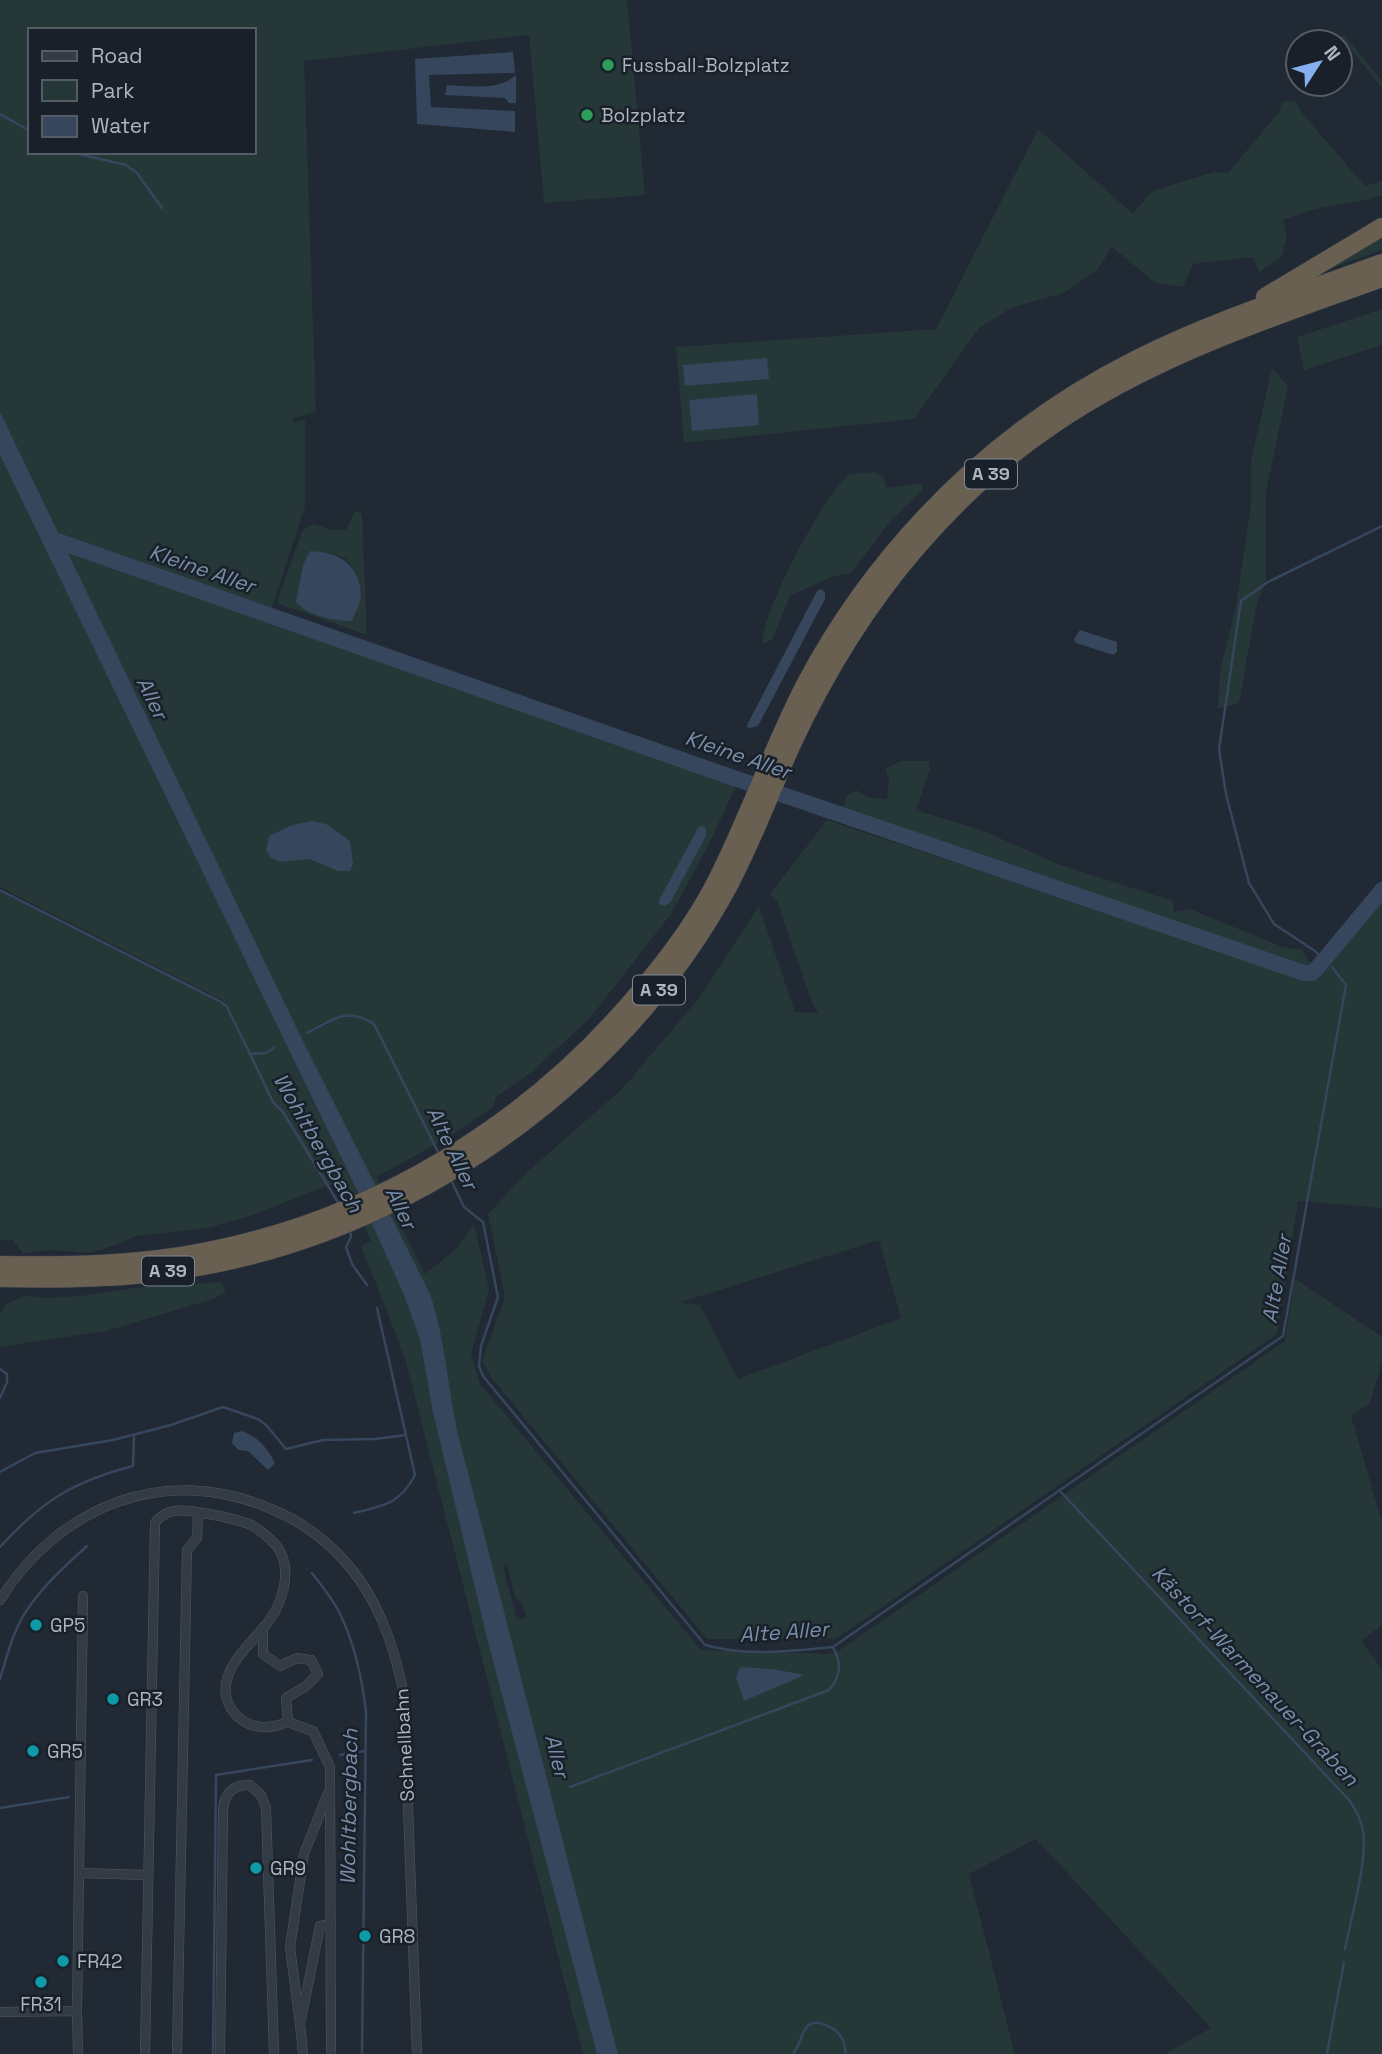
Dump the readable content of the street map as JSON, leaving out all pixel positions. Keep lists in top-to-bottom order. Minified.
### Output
{"streets":{"highway":["A 39"],"street":["Schnellbahn"]},"water":["Kleine Aller","Aller","Wohltbergbach","Alte Aller","Kästorf-Warmenauer-Graben"],"places":["Fussball-Bolzplatz","Bolzplatz","GP5","GR3","GR5","GR9","GR8","FR42","FR31"],"legend":["Road","Park","Water"],"north":"top right"}
